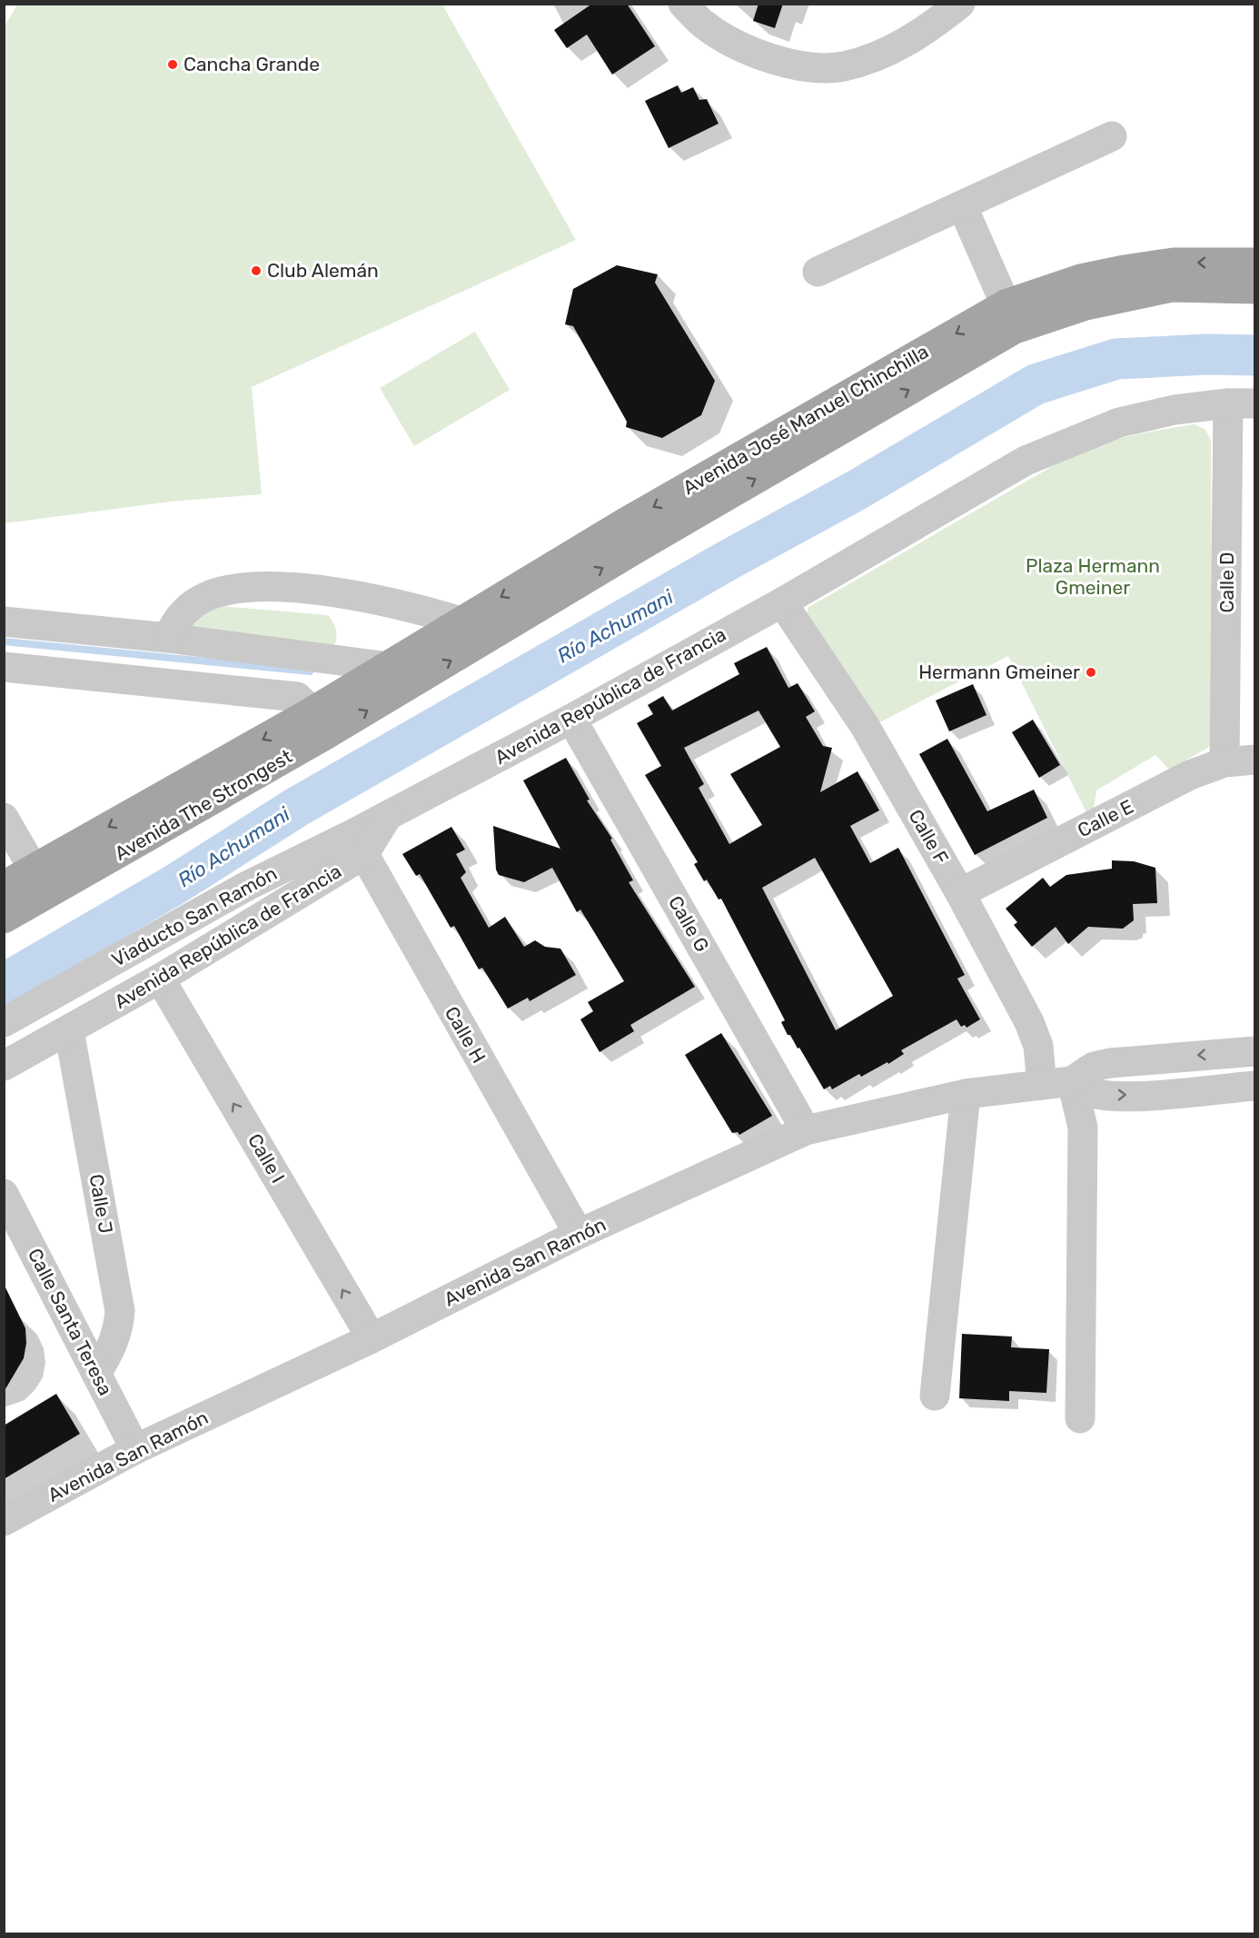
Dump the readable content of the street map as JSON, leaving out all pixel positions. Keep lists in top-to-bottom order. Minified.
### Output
{"streets":{"main road":["Avenida José Manuel Chinchilla","Avenida The Strongest"],"street":["Calle D","Avenida República de Francia","Calle E","Calle F","Viaducto San Ramón","Calle G","Calle H","Calle I","Calle J","Avenida San Ramón","Calle Santa Teresa"]},"crossings":[["Avenida José Manuel Chinchilla","Avenida The Strongest"],["Calle D","Avenida República de Francia"],["Calle D","Calle E"],["Avenida República de Francia","Calle F"],["Avenida República de Francia","Viaducto San Ramón"],["Avenida República de Francia","Calle G"],["Avenida República de Francia","Calle H"],["Avenida República de Francia","Calle I"],["Avenida República de Francia","Calle J"],["Calle E","Calle F"],["Calle F","Avenida San Ramón"],["Viaducto San Ramón","Calle H"],["Calle G","Avenida San Ramón"],["Calle H","Avenida San Ramón"],["Calle I","Avenida San Ramón"],["Calle J","Calle Santa Teresa"],["Avenida San Ramón","Calle Santa Teresa"]],"one_way":["Calle I"],"water":["Río Achumani"],"parks":["Plaza Hermann Gmeiner"],"places":["Cancha Grande","Club Alemán","Hermann Gmeiner"]}
